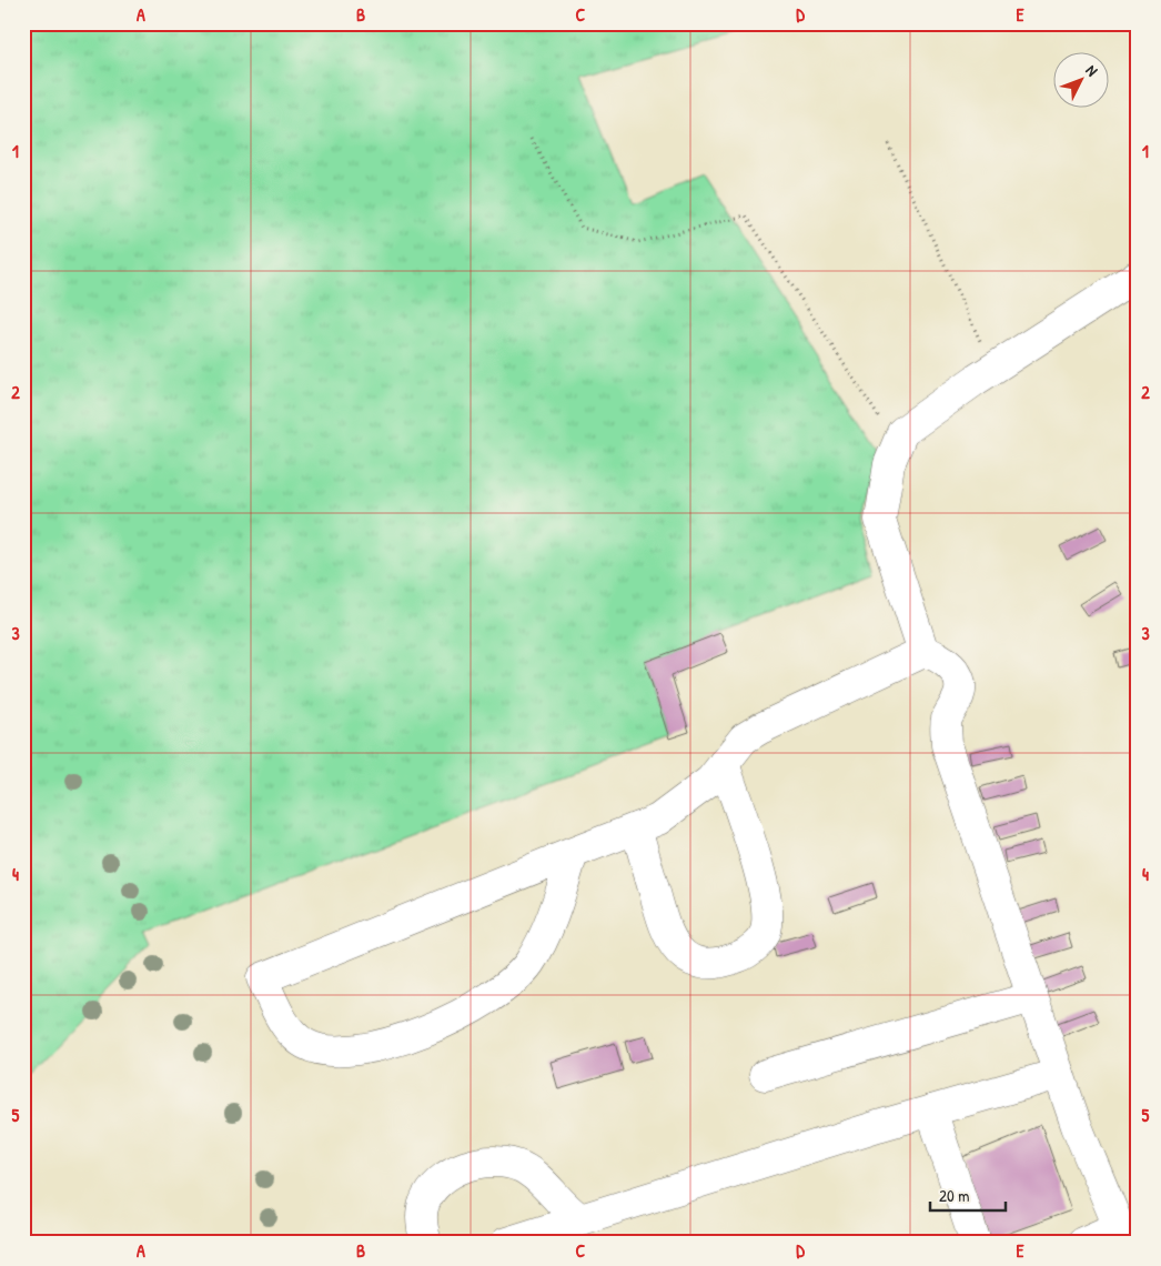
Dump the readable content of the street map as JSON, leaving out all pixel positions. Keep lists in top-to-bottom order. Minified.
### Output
{"scale_bar":"20 m","north":"top right","grid":{"columns":["A","B","C","D","E"],"rows":["1","2","3","4","5"]}}
